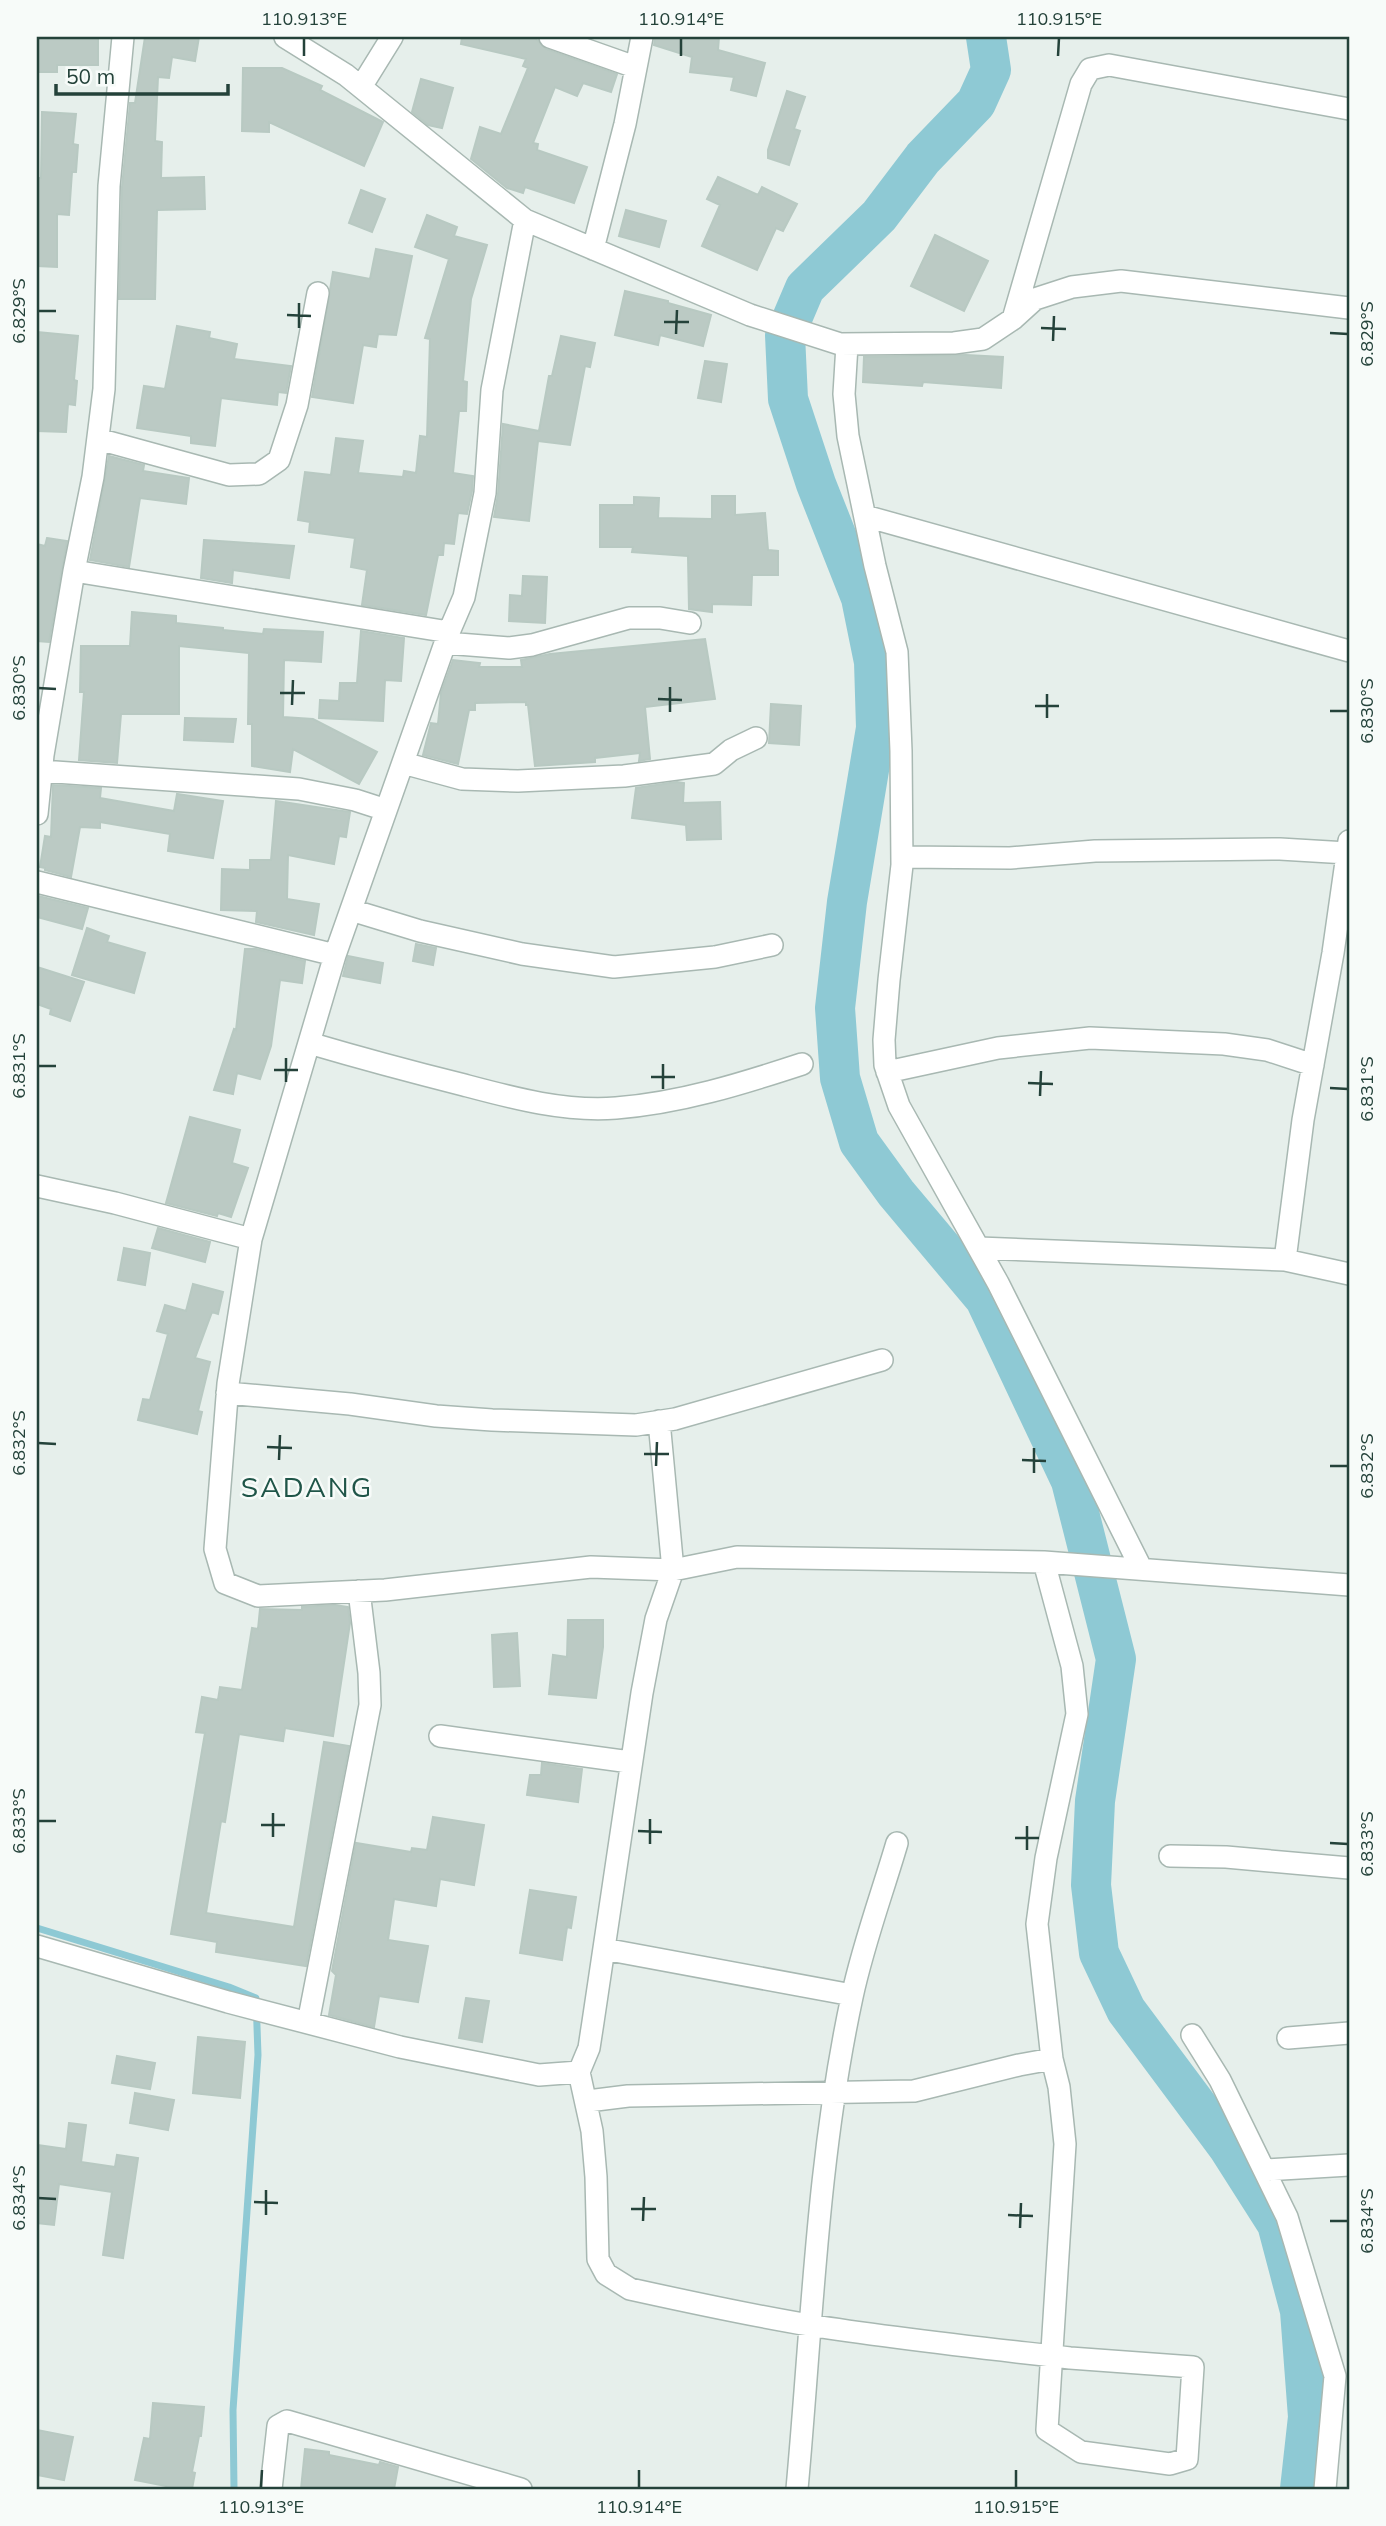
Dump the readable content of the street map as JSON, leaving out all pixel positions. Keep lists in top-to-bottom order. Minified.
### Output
{"districts":["SADANG"],"scale_bar":"50 m","coordinates":["110.913°E","110.914°E","110.915°E","6.829°S","6.830°S","6.831°S","6.832°S","6.833°S","6.834°S"]}
